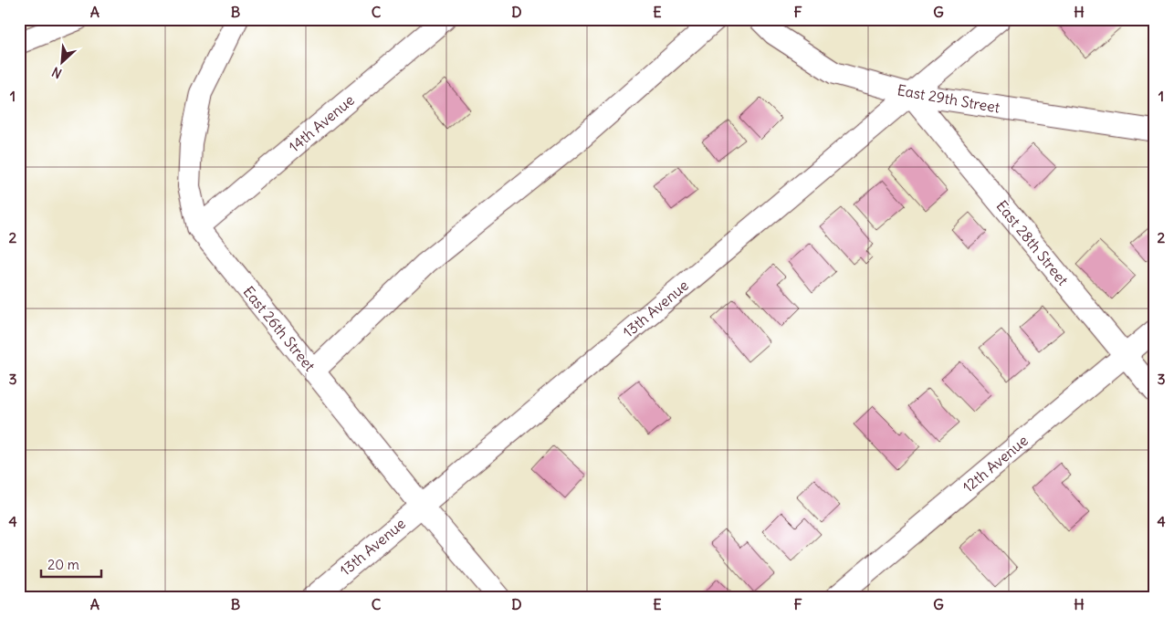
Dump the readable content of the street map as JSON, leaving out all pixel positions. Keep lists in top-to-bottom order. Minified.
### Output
{"streets":{"street":["East 29th Street","14th Avenue","East 28th Street","13th Avenue","East 26th Street","12th Avenue"]},"crossings":[["East 29th Street","East 28th Street"],["East 29th Street","13th Avenue"],["14th Avenue","East 26th Street"],["East 28th Street","13th Avenue"],["East 28th Street","12th Avenue"],["13th Avenue","East 26th Street"]],"scale_bar":"20 m","north":"bottom left","grid":{"columns":["A","B","C","D","E","F","G","H"],"rows":["1","2","3","4"]}}
